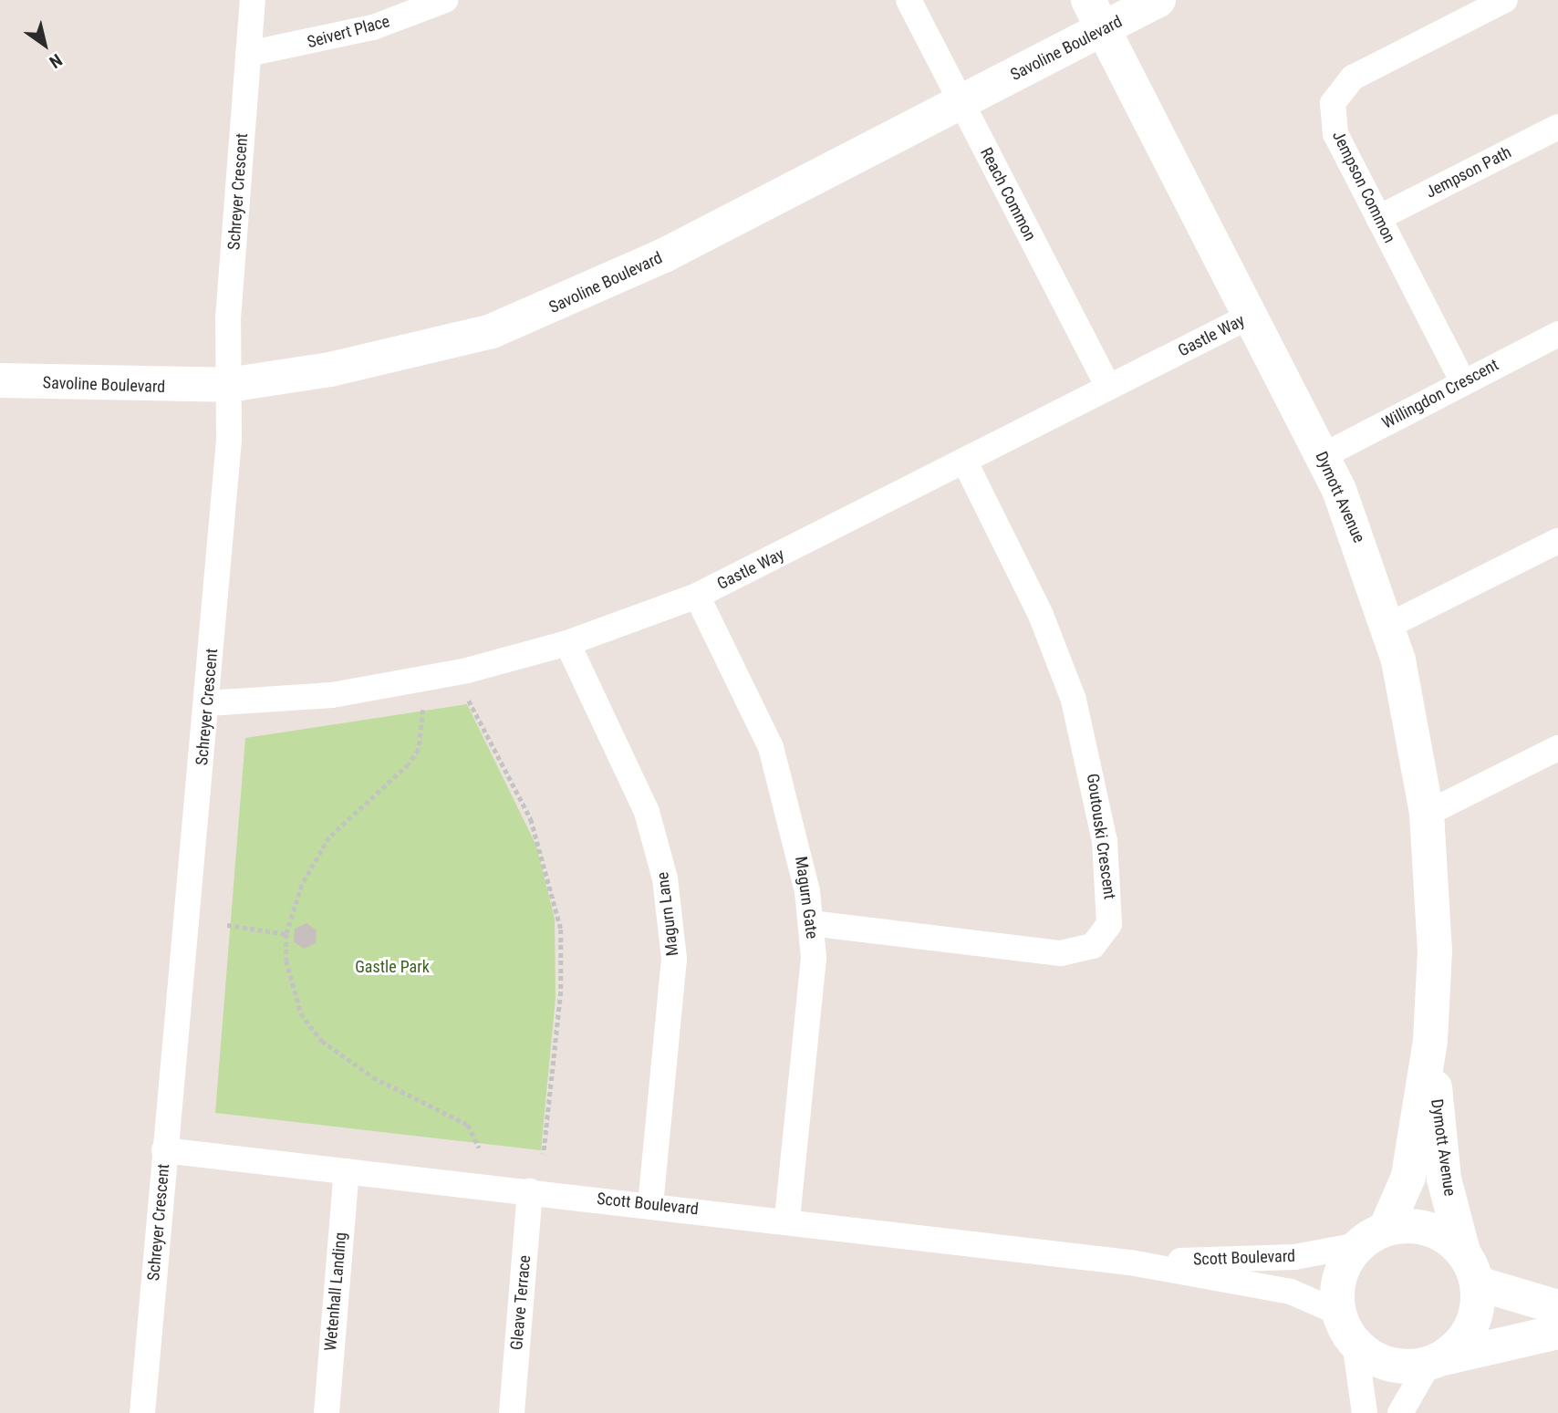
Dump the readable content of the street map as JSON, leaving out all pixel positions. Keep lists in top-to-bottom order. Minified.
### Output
{"streets":{"street":["Seivert Place","Savoline Boulevard","Jempson Path","Jempson Common","Schreyer Crescent","Reach Common","Gastle Way","Willingdon Crescent","Dymott Avenue","Goutouski Crescent","Magurn Gate","Magurn Lane","Scott Boulevard","Wetenhall Landing","Gleave Terrace"]},"crossings":[["Seivert Place","Schreyer Crescent"],["Savoline Boulevard","Schreyer Crescent"],["Savoline Boulevard","Reach Common"],["Savoline Boulevard","Dymott Avenue"],["Jempson Path","Jempson Common"],["Jempson Common","Willingdon Crescent"],["Schreyer Crescent","Gastle Way"],["Schreyer Crescent","Scott Boulevard"],["Reach Common","Gastle Way"],["Gastle Way","Dymott Avenue"],["Gastle Way","Goutouski Crescent"],["Gastle Way","Magurn Gate"],["Gastle Way","Magurn Lane"],["Willingdon Crescent","Dymott Avenue"],["Dymott Avenue","Scott Boulevard"],["Goutouski Crescent","Magurn Gate"],["Magurn Gate","Scott Boulevard"],["Magurn Lane","Scott Boulevard"],["Scott Boulevard","Wetenhall Landing"],["Scott Boulevard","Gleave Terrace"]],"parks":["Gastle Park"],"north":"bottom right"}
